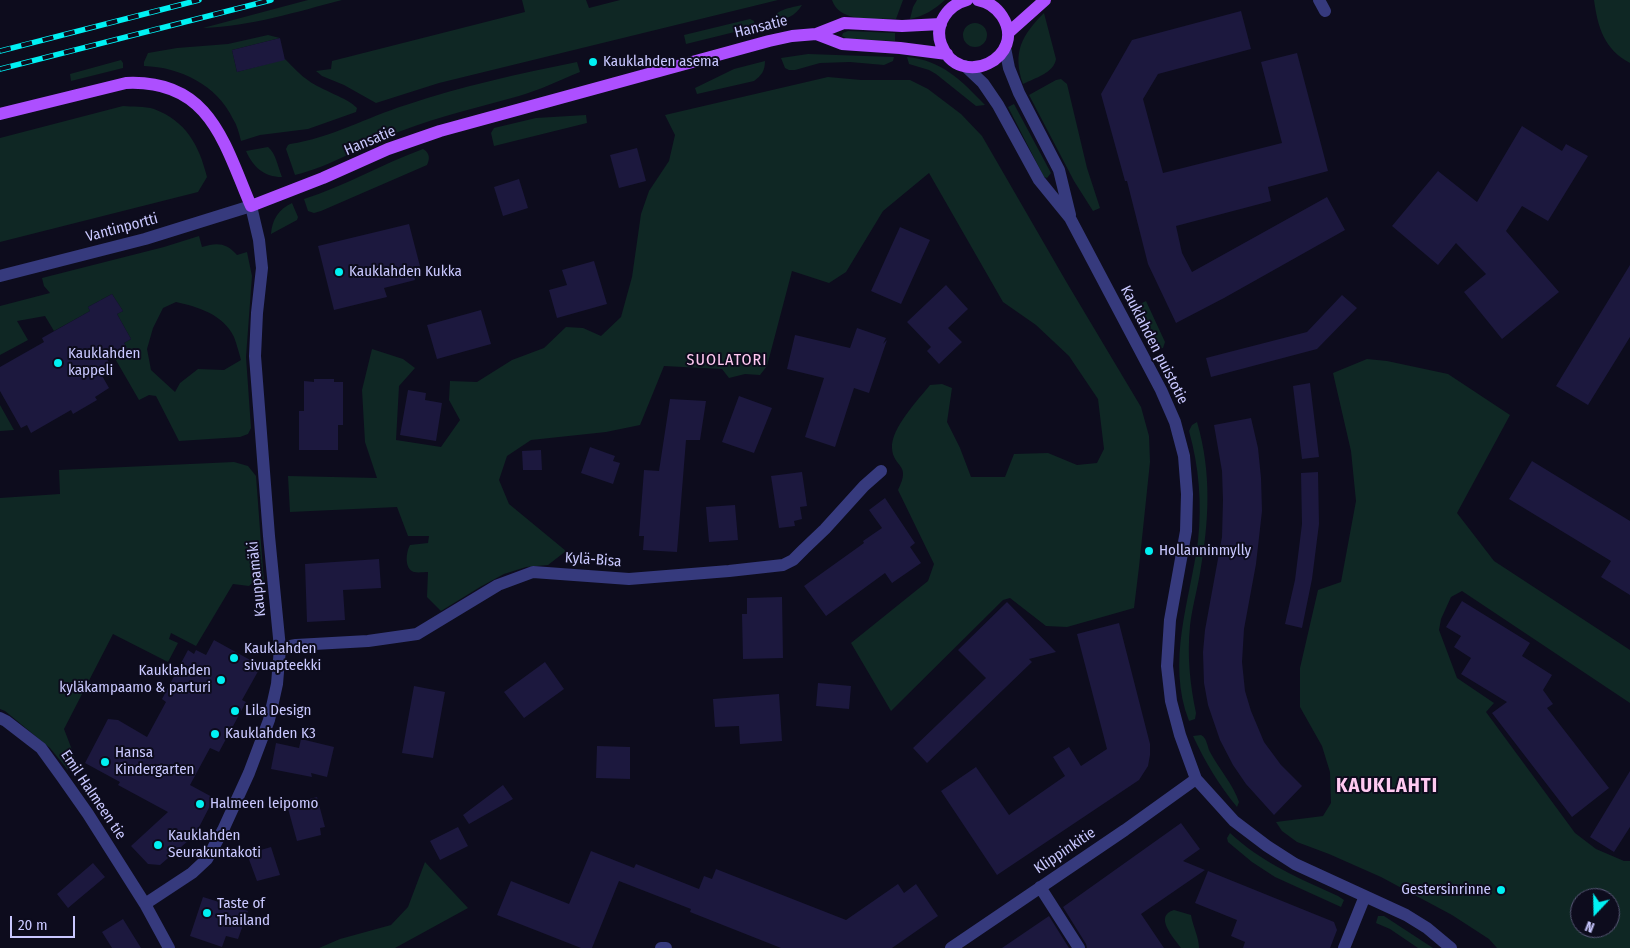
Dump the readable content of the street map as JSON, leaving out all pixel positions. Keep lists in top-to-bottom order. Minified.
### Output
{"streets":{"main road":["Hansatie"],"street":["Vantinportti","Kauklahden puistotie","Kylä-Bisa","Kauppamäki","Emil Halmeen tie","Klippinkitie"]},"crossings":[["Hansatie","Vantinportti"],["Hansatie","Kauppamäki"],["Vantinportti","Kauppamäki"],["Kauklahden puistotie","Klippinkitie"],["Kylä-Bisa","Kauppamäki"],["Kauppamäki","Emil Halmeen tie"]],"districts":["SUOLATORI","KAUKLAHTI"],"places":["Kauklahden asema","Kauklahden Kukka","Kauklahden kappeli","Hollanninmylly","Kauklahden sivuapteekki","Kauklahden kyläkampaamo & parturi","Lila Design","Kauklahden K3","Hansa Kindergarten","Halmeen leipomo","Kauklahden Seurakuntakoti","Gestersinrinne","Taste of Thailand"],"scale_bar":"20 m","north":"bottom"}
